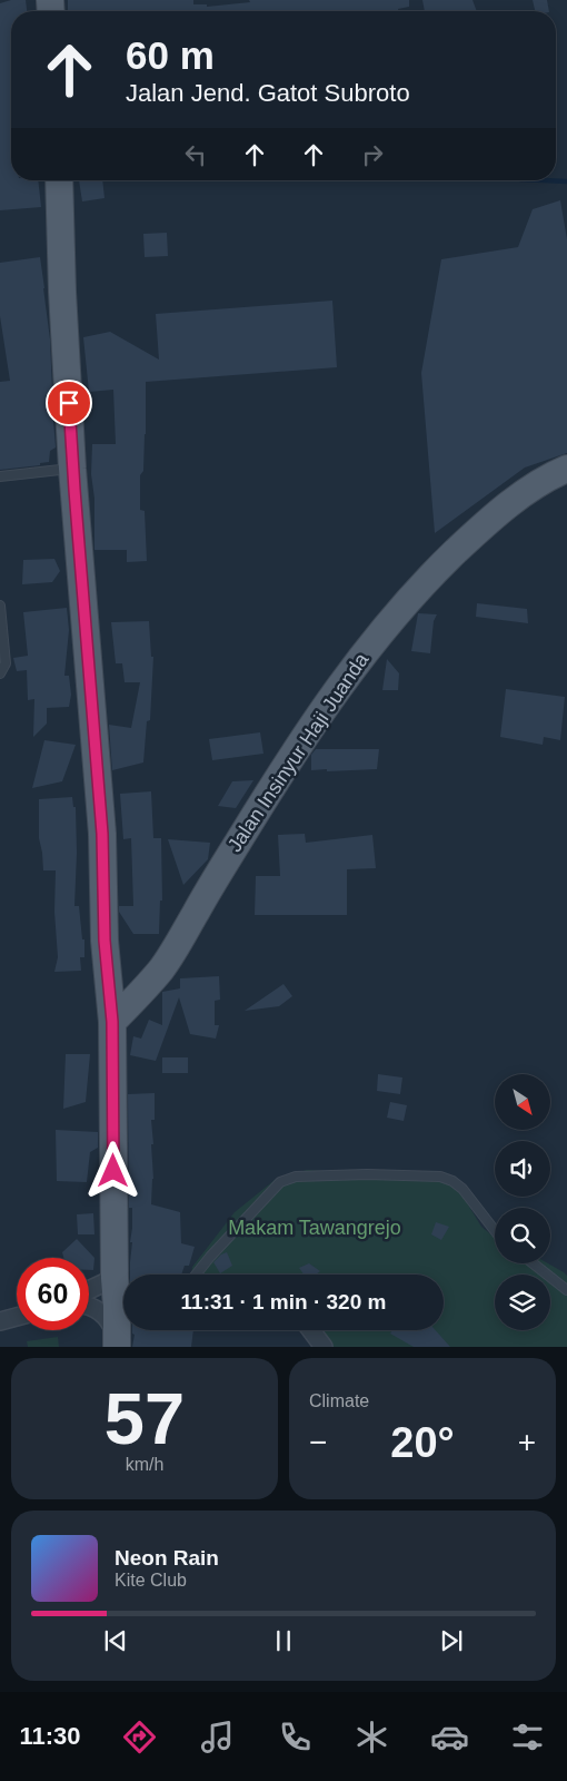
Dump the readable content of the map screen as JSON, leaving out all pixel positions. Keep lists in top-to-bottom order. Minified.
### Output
{"streets":{"main road":["Jalan Insinyur Haji Juanda"]},"parks":["Makam Tawangrejo"],"north":"bottom right","page":{"turn":["60 m","Jalan Jend. Gatot Subroto"],"limit":"60","trip":"11:31 · 1 min · 320 m","tile":[["57","km/h"],"Climate"],"heat":["−","20°","+"],"song":["Neon Rain","Kite Club"],"tabs":"11:30"}}
